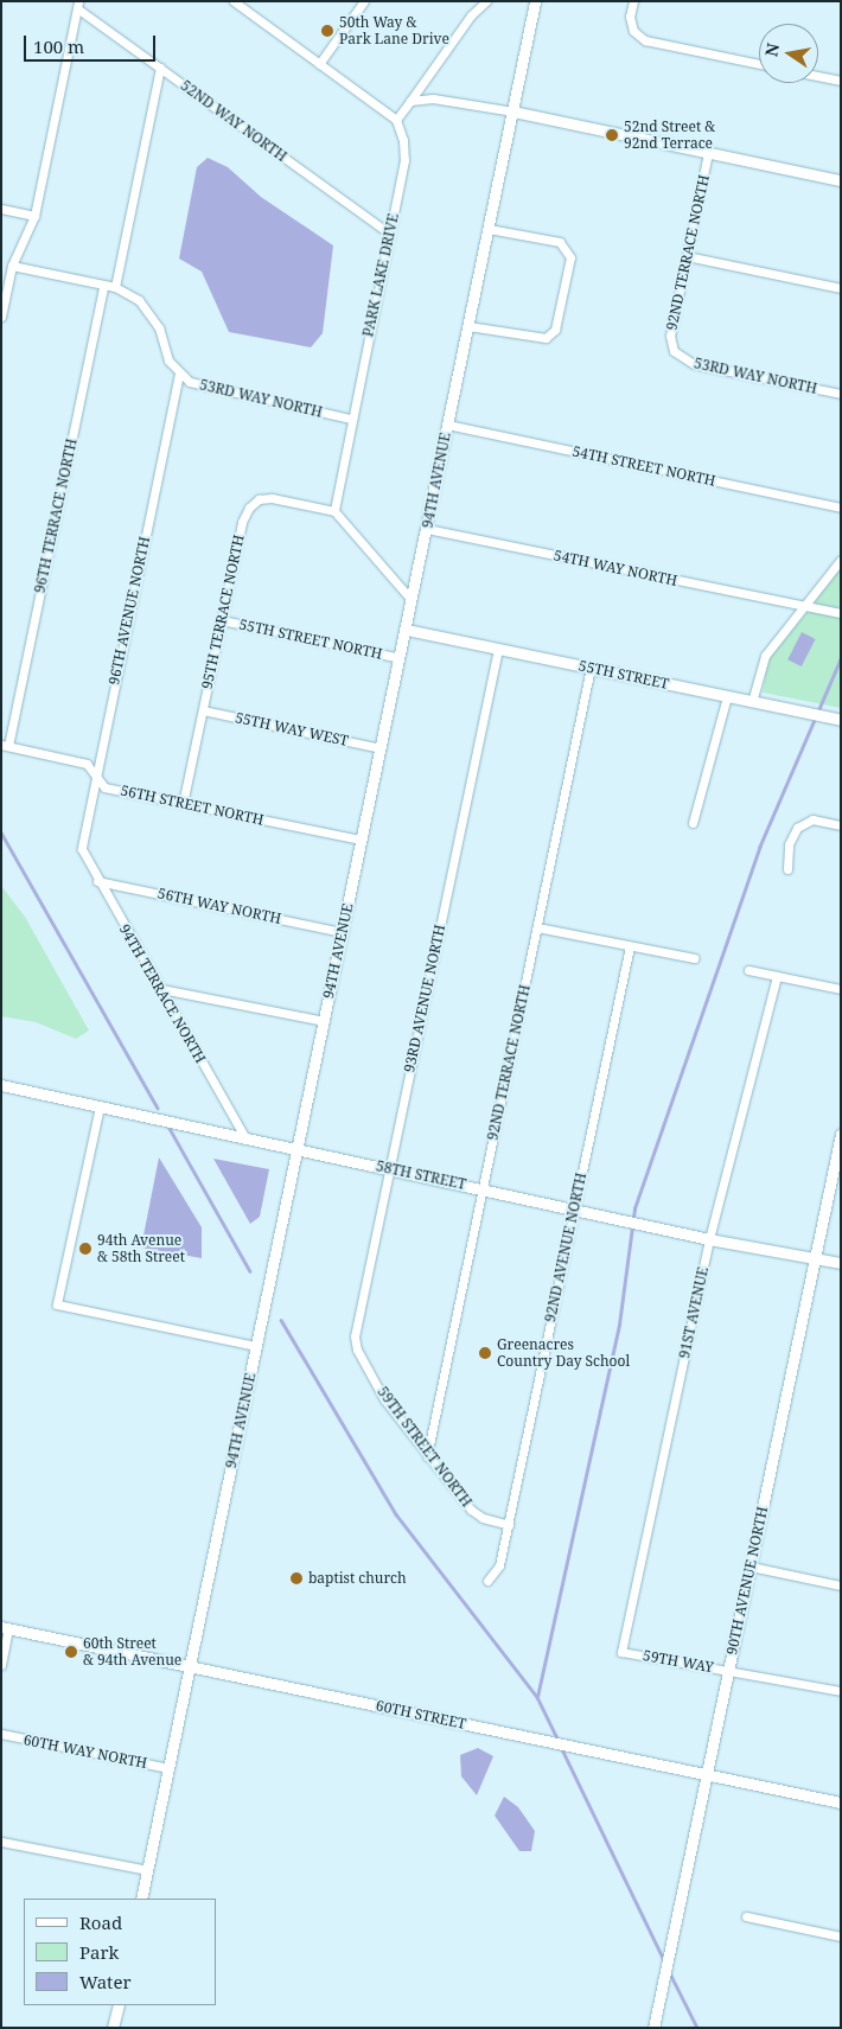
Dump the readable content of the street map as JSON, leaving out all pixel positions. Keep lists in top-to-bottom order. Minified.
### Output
{"streets":{"street":["52ND WAY NORTH","92ND TERRACE NORTH","PARK LAKE DRIVE","53RD WAY NORTH","54TH STREET NORTH","94TH AVENUE","96TH TERRACE NORTH","54TH WAY NORTH","96TH AVENUE NORTH","95TH TERRACE NORTH","55TH STREET NORTH","55TH STREET","55TH WAY WEST","56TH STREET NORTH","56TH WAY NORTH","94TH TERRACE NORTH","93RD AVENUE NORTH","58TH STREET","92ND AVENUE NORTH","91ST AVENUE","59TH STREET NORTH","90TH AVENUE NORTH","59TH WAY","60TH STREET","60TH WAY NORTH"]},"crossings":[["52ND WAY NORTH","PARK LAKE DRIVE"],["92ND TERRACE NORTH","53RD WAY NORTH"],["92ND TERRACE NORTH","55TH STREET"],["92ND TERRACE NORTH","58TH STREET"],["92ND TERRACE NORTH","59TH STREET NORTH"],["PARK LAKE DRIVE","53RD WAY NORTH"],["PARK LAKE DRIVE","95TH TERRACE NORTH"],["53RD WAY NORTH","96TH AVENUE NORTH"],["54TH STREET NORTH","94TH AVENUE"],["94TH AVENUE","54TH WAY NORTH"],["94TH AVENUE","55TH STREET NORTH"],["94TH AVENUE","55TH STREET"],["94TH AVENUE","55TH WAY WEST"],["94TH AVENUE","56TH STREET NORTH"],["94TH AVENUE","56TH WAY NORTH"],["94TH AVENUE","58TH STREET"],["94TH AVENUE","60TH STREET"],["94TH AVENUE","60TH WAY NORTH"],["96TH TERRACE NORTH","56TH STREET NORTH"],["96TH AVENUE NORTH","56TH STREET NORTH"],["96TH AVENUE NORTH","94TH TERRACE NORTH"],["95TH TERRACE NORTH","55TH STREET NORTH"],["95TH TERRACE NORTH","55TH WAY WEST"],["95TH TERRACE NORTH","56TH STREET NORTH"],["55TH STREET","93RD AVENUE NORTH"],["56TH WAY NORTH","94TH TERRACE NORTH"],["94TH TERRACE NORTH","58TH STREET"],["93RD AVENUE NORTH","58TH STREET"],["93RD AVENUE NORTH","59TH STREET NORTH"],["58TH STREET","92ND AVENUE NORTH"],["58TH STREET","91ST AVENUE"],["58TH STREET","90TH AVENUE NORTH"],["92ND AVENUE NORTH","59TH STREET NORTH"],["91ST AVENUE","59TH WAY"],["90TH AVENUE NORTH","59TH WAY"],["90TH AVENUE NORTH","60TH STREET"]],"places":["50th Way & Park Lane Drive","52nd Street & 92nd Terrace","94th Avenue & 58th Street","Greenacres Country Day School","baptist church","60th Street & 94th Avenue"],"legend":["Road","Park","Water"],"scale_bar":"100 m","north":"left"}
